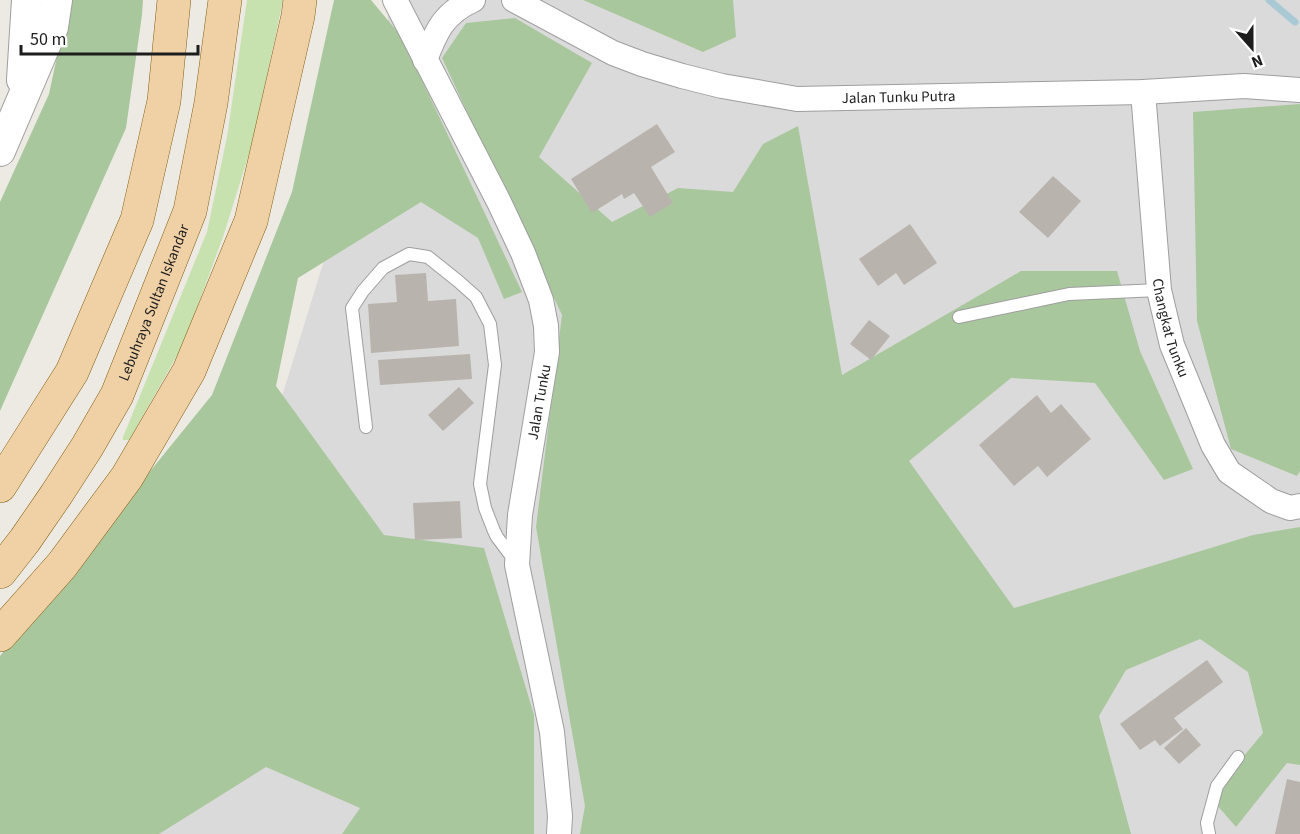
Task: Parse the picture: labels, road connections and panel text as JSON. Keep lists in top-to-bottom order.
{
  "streets": {
    "main road": ["Lebuhraya Sultan Iskandar"],
    "street": ["Jalan Tunku Putra", "Changkat Tunku", "Jalan Tunku"]
  },
  "crossings": [
    ["Jalan Tunku Putra", "Changkat Tunku"]
  ],
  "scale_bar": "50 m",
  "north": "bottom"
}
